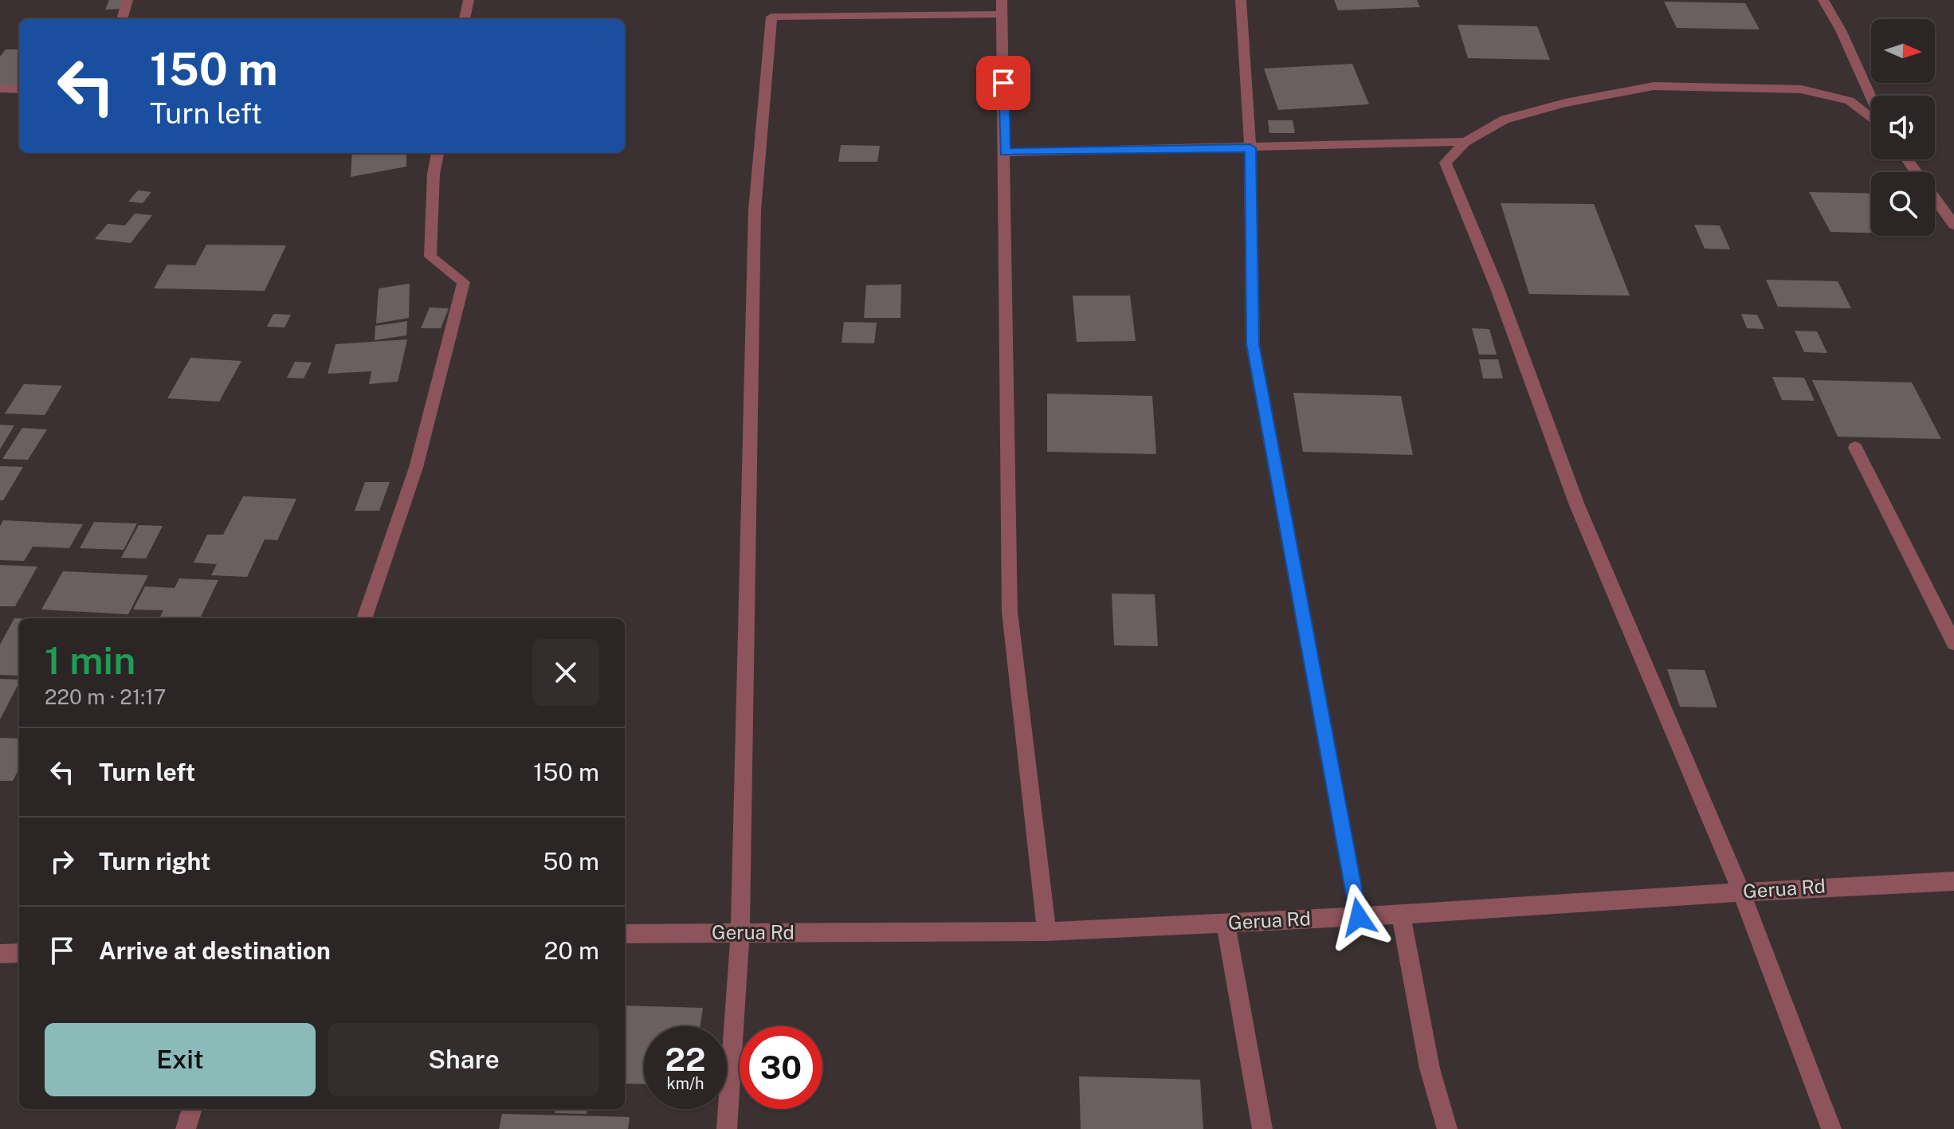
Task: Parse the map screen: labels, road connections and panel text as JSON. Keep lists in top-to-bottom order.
{
  "streets": {
    "street": ["Gerua Rd"]
  },
  "north": "right",
  "page": {
    "turn": ["150 m", "Turn left"],
    "heading": ["1 min", "220 m · 21:17"],
    "list": [
      {
        "name": "Turn left",
        "value": "150 m"
      },
      {
        "name": "Turn right",
        "value": "50 m"
      },
      {
        "name": "Arrive at destination",
        "value": "20 m"
      }
    ],
    "buttons": ["Exit", "Share"],
    "speed": "22 km/h",
    "limit": "30"
  }
}
